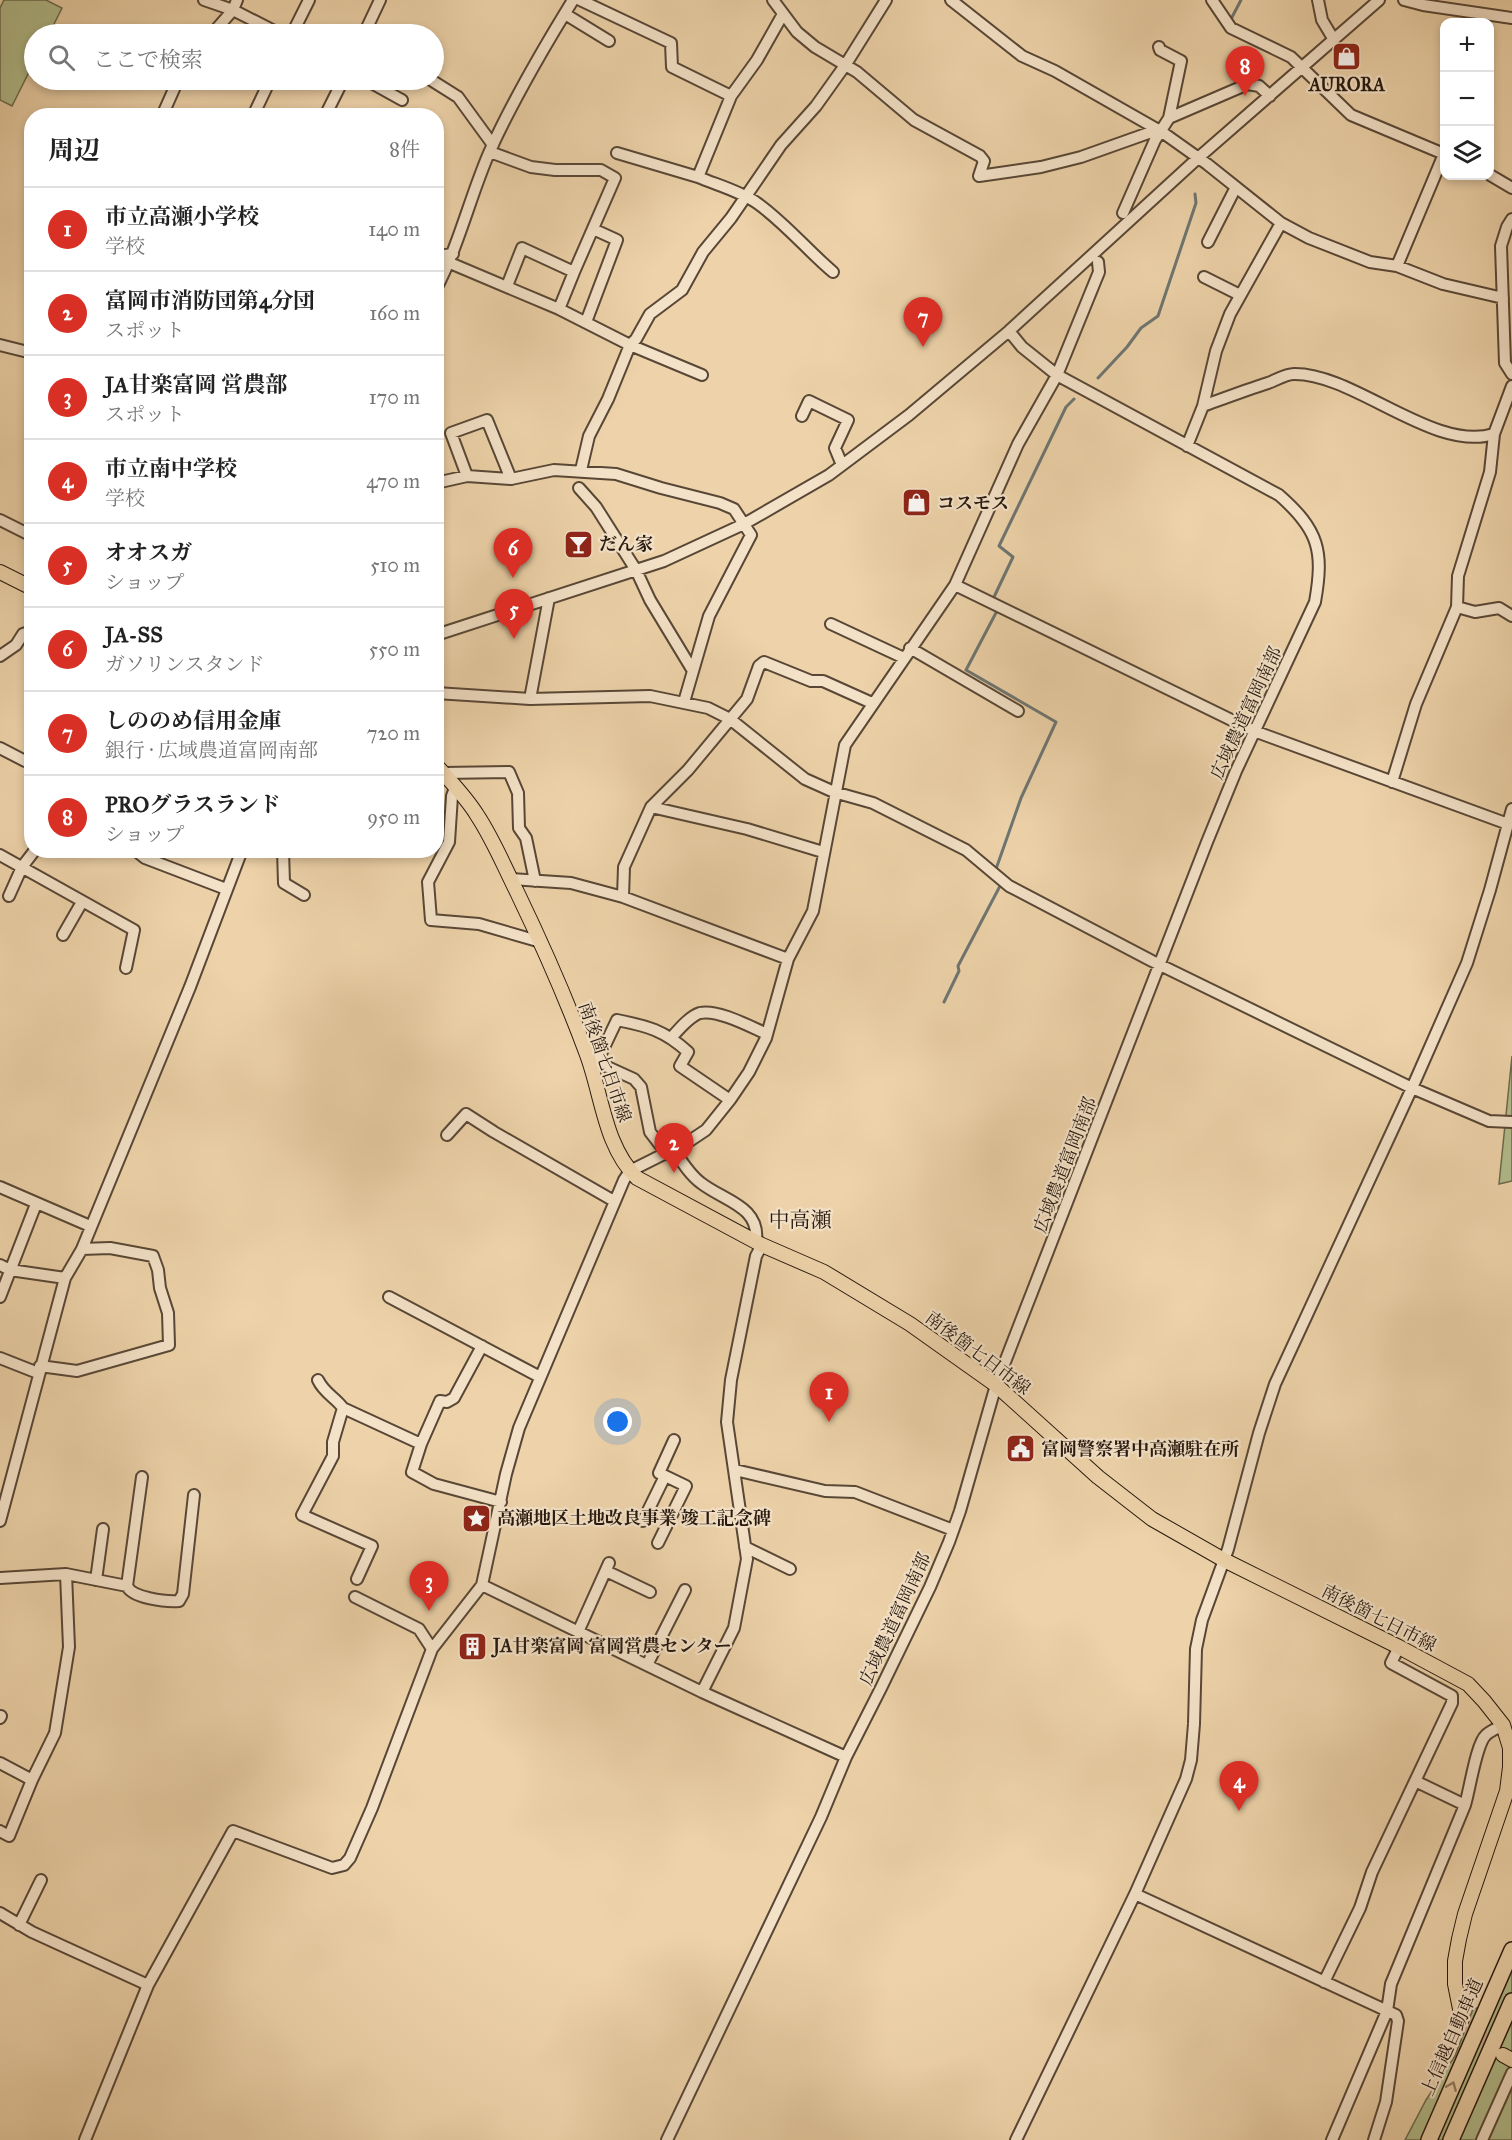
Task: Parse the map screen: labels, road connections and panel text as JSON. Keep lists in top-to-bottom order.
{
  "streets": {
    "highway": ["上信越自動車道"],
    "main road": ["南後箇七日市線"],
    "street": ["広域農道富岡南部"]
  },
  "crossings": [
    ["広域農道富岡南部", "南後箇七日市線"]
  ],
  "districts": ["中高瀬"],
  "places": {
    "shop": ["AURORA", "コスモス"],
    "bar": ["だん家"],
    "public building": ["富岡警察署中高瀬駐在所"],
    "place": ["高瀬地区土地改良事業 竣工記念碑"],
    "building": ["JA甘楽富岡 富岡営農センター"]
  },
  "page": {
    "map_buttons": ["+", "−"],
    "search": "ここで検索",
    "pins": [
      "8",
      "7",
      "6",
      "5",
      "2",
      "1",
      "3",
      "4"
    ],
    "heading": ["周辺", "8件"],
    "list": [
      {
        "mark": "1",
        "name": "市立高瀬小学校",
        "note": "学校",
        "value": "140 m"
      },
      {
        "mark": "2",
        "name": "富岡市消防団第4分団",
        "note": "スポット",
        "value": "160 m"
      },
      {
        "mark": "3",
        "name": "JA甘楽富岡 営農部",
        "note": "スポット",
        "value": "170 m"
      },
      {
        "mark": "4",
        "name": "市立南中学校",
        "note": "学校",
        "value": "470 m"
      },
      {
        "mark": "5",
        "name": "オオスガ",
        "note": "ショップ",
        "value": "510 m"
      },
      {
        "mark": "6",
        "name": "JA-SS",
        "note": "ガソリンスタンド",
        "value": "550 m"
      },
      {
        "mark": "7",
        "name": "しののめ信用金庫",
        "note": "銀行 · 広域農道富岡南部",
        "value": "720 m"
      },
      {
        "mark": "8",
        "name": "PROグラスランド",
        "note": "ショップ",
        "value": "950 m"
      }
    ]
  }
}
